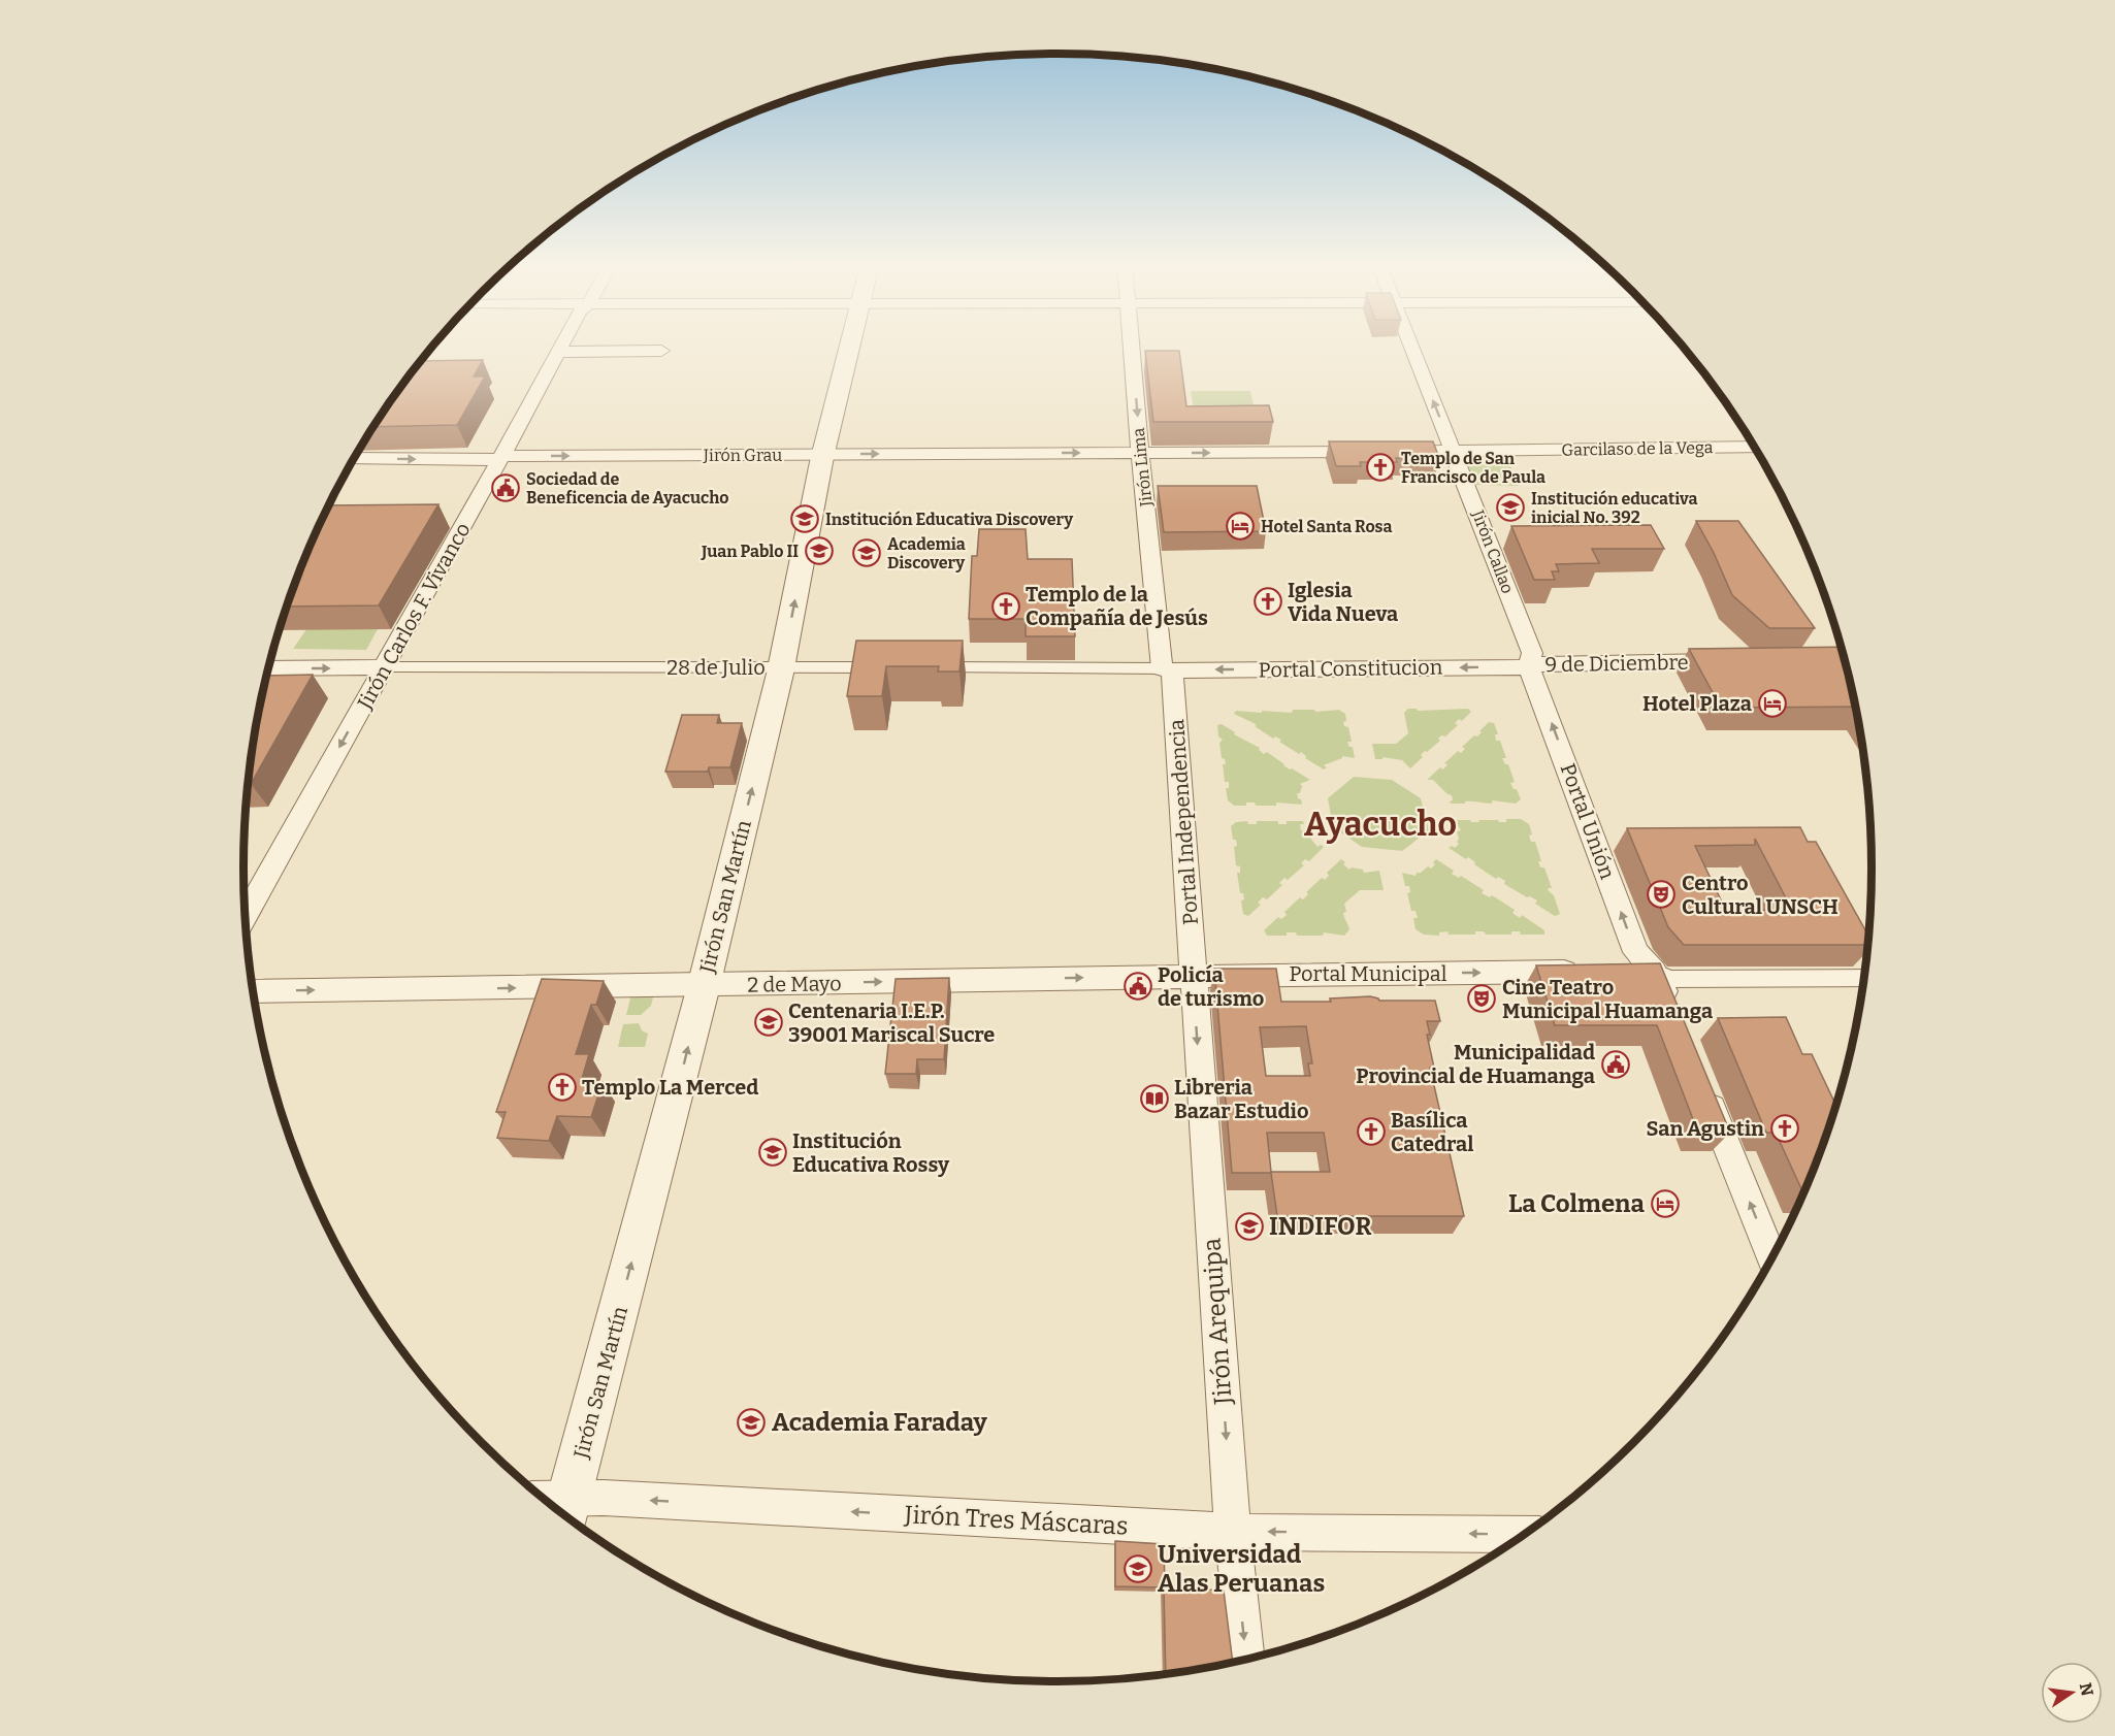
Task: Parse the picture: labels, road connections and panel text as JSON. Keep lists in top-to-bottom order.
{
  "streets": {
    "street": [
      "Garcilaso de la Vega",
      "Jirón Grau",
      "Jirón Lima",
      "Jirón Callao",
      "Jirón Carlos F. Vivanco",
      "9 de Diciembre",
      "28 de Julio",
      "Portal Constitucion",
      "Portal Unión",
      "Portal Independencia",
      "Jirón San Martín",
      "Portal Municipal",
      "2 de Mayo",
      "Jirón Arequipa",
      "Jirón Tres Máscaras"
    ]
  },
  "crossings": [
    ["Garcilaso de la Vega", "Jirón Grau"],
    ["Garcilaso de la Vega", "Jirón Lima"],
    ["Garcilaso de la Vega", "Jirón Callao"],
    ["Jirón Grau", "Jirón Lima"],
    ["Jirón Grau", "Jirón Carlos F. Vivanco"],
    ["Jirón Grau", "Jirón San Martín"],
    ["Jirón Lima", "Portal Constitucion"],
    ["Jirón Lima", "Portal Independencia"],
    ["Jirón Callao", "9 de Diciembre"],
    ["Jirón Callao", "Portal Constitucion"],
    ["Jirón Callao", "Portal Unión"],
    ["Jirón Carlos F. Vivanco", "28 de Julio"],
    ["9 de Diciembre", "Portal Constitucion"],
    ["9 de Diciembre", "Portal Unión"],
    ["28 de Julio", "Jirón San Martín"],
    ["Portal Constitucion", "Portal Unión"],
    ["Portal Constitucion", "Portal Independencia"],
    ["Portal Unión", "Portal Municipal"],
    ["Portal Independencia", "Portal Municipal"],
    ["Portal Independencia", "2 de Mayo"],
    ["Portal Independencia", "Jirón Arequipa"],
    ["Jirón San Martín", "2 de Mayo"],
    ["Jirón San Martín", "Jirón Tres Máscaras"],
    ["Portal Municipal", "2 de Mayo"],
    ["Portal Municipal", "Jirón Arequipa"],
    ["2 de Mayo", "Jirón Arequipa"],
    ["Jirón Arequipa", "Jirón Tres Máscaras"]
  ],
  "one_way": [
    "Garcilaso de la Vega",
    "Jirón Carlos F. Vivanco",
    "Portal Constitucion",
    "Portal Unión",
    "Jirón San Martín",
    "Portal Municipal",
    "2 de Mayo",
    "Jirón Arequipa",
    "Jirón Tres Máscaras"
  ],
  "districts": ["Ayacucho"],
  "places": {
    "church": [
      "Templo de San Francisco de Paula",
      "Iglesia Vida Nueva",
      "Templo de la Compañía de Jesús",
      "Templo La Merced",
      "San Agustin",
      "Basílica Catedral"
    ],
    "public building": ["Sociedad de Beneficencia de Ayacucho", "Policía de turismo", "Municipalidad Provincial de Huamanga"],
    "school or university": [
      "Institución educativa inicial No. 392",
      "Institución Educativa Discovery",
      "Juan Pablo II",
      "Academia Discovery",
      "Centenaria I.E.P. 39001 Mariscal Sucre",
      "Institución Educativa Rossy",
      "INDIFOR",
      "Academia Faraday",
      "Universidad Alas Peruanas"
    ],
    "hotel": ["Hotel Santa Rosa", "Hotel Plaza", "La Colmena"],
    "theatre": ["Centro Cultural UNSCH", "Cine Teatro Municipal Huamanga"],
    "library": ["Libreria Bazar Estudio"]
  },
  "north": "right"
}
